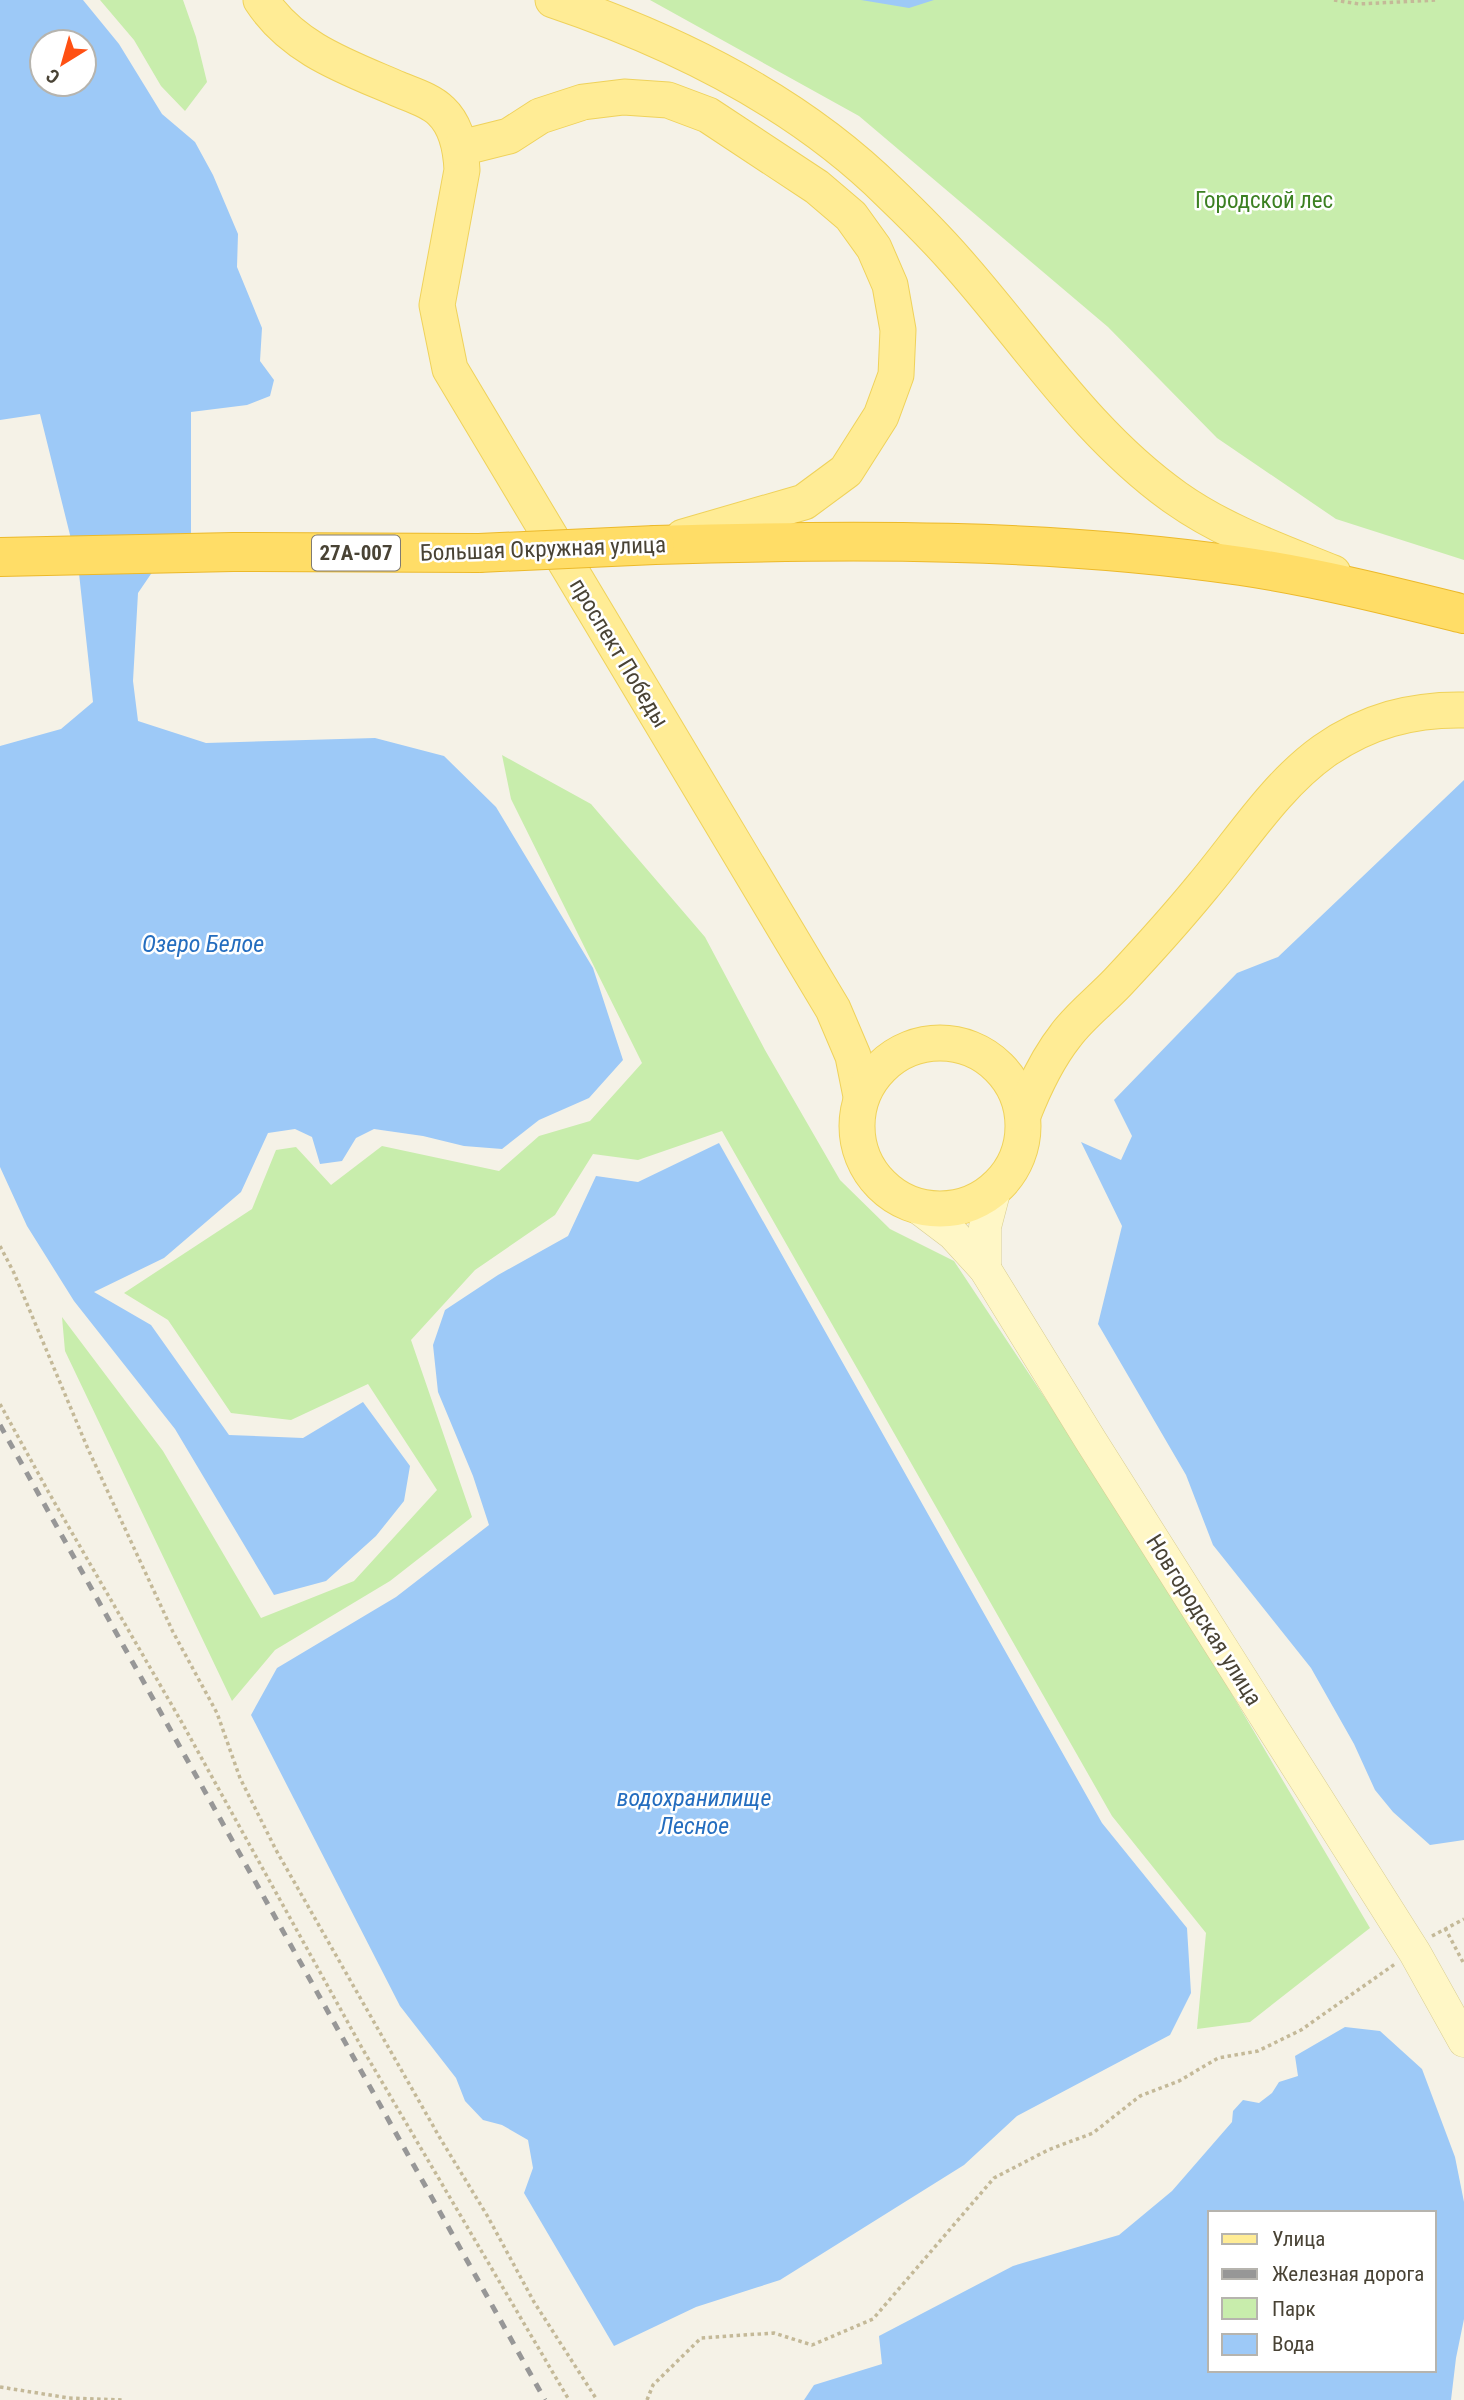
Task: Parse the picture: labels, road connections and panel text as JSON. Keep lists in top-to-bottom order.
{
  "streets": {
    "highway": ["Большая Окружная улица", "27А-007"],
    "main road": ["проспект Победы"],
    "street": ["Новгородская улица"]
  },
  "crossings": [
    ["проспект Победы", "Новгородская улица"]
  ],
  "water": ["Озеро Белое", "водохранилище Лесное"],
  "parks": ["Городской лес"],
  "legend": [
    "Улица",
    "Железная дорога",
    "Парк",
    "Вода"
  ],
  "north": "bottom left"
}
